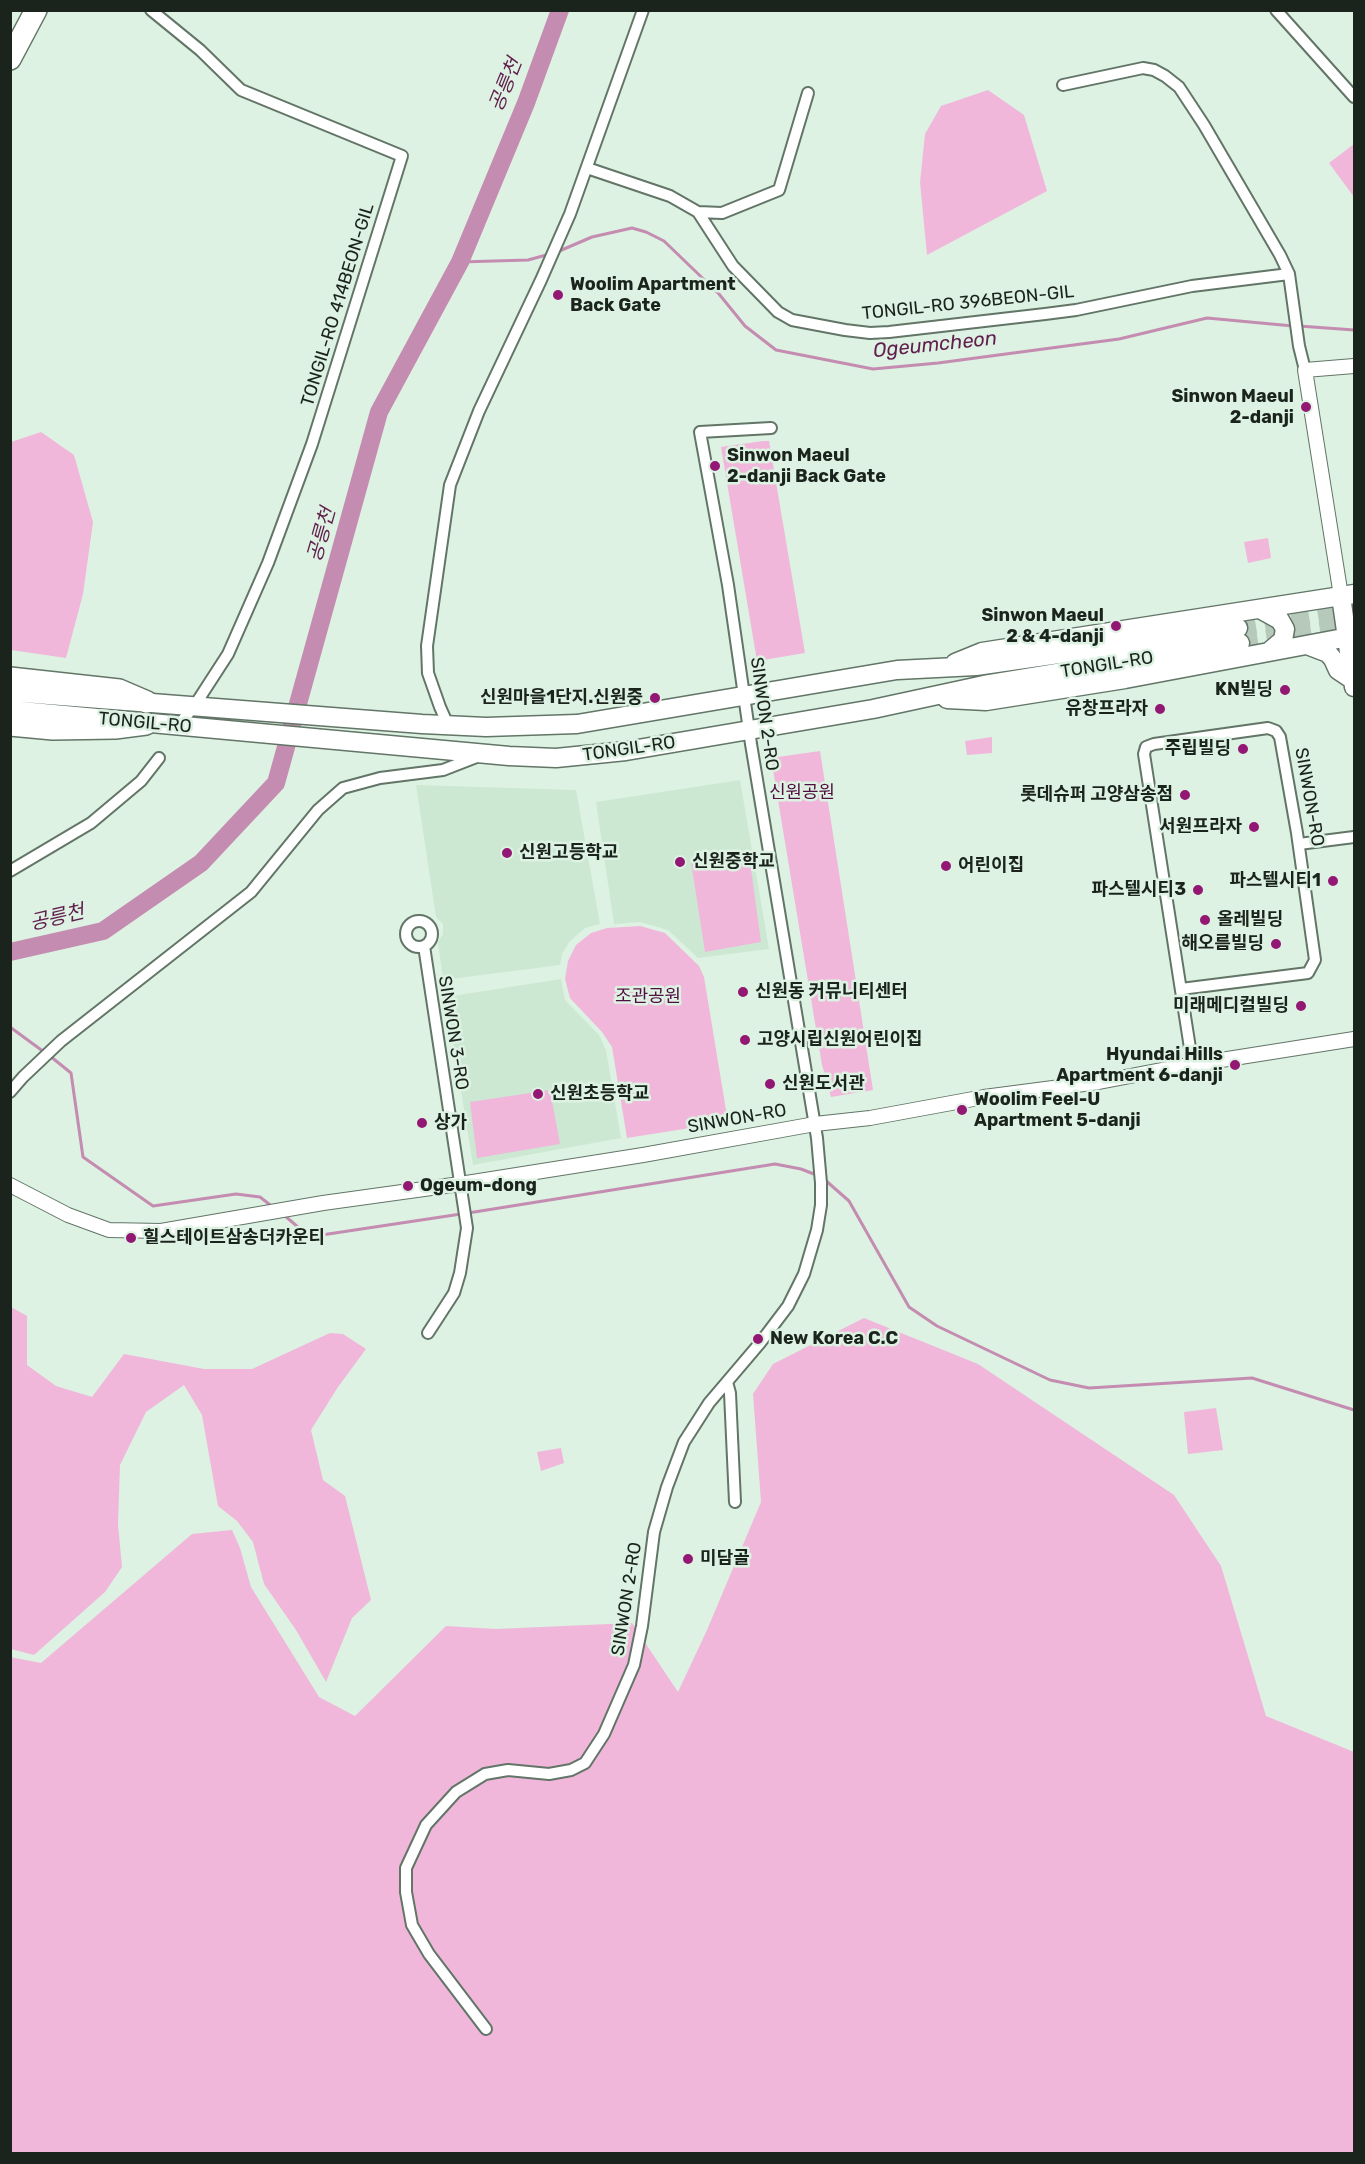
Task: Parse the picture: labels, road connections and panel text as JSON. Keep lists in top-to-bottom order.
{
  "streets": {
    "main road": ["TONGIL-RO"],
    "street": [
      "TONGIL-RO 396BEON-GIL",
      "TONGIL-RO 414BEON-GIL",
      "SINWON 2-RO",
      "SINWON-RO",
      "SINWON 3-RO"
    ]
  },
  "crossings": [
    ["TONGIL-RO 414BEON-GIL", "TONGIL-RO"],
    ["TONGIL-RO", "SINWON 2-RO"],
    ["SINWON 2-RO", "SINWON-RO"],
    ["SINWON-RO", "SINWON 3-RO"]
  ],
  "water": ["공릉천", "Ogeumcheon"],
  "parks": ["신원공원", "조관공원"],
  "places": [
    "Woolim Apartment Back Gate",
    "Sinwon Maeul 2-danji",
    "Sinwon Maeul 2-danji Back Gate",
    "Sinwon Maeul 2 & 4-danji",
    "KN빌딩",
    "신원마을1단지.신원중",
    "유창프라자",
    "주립빌딩",
    "롯데슈퍼 고양삼송점",
    "서원프라자",
    "신원고등학교",
    "신원중학교",
    "어린이집",
    "파스텔시티1",
    "파스텔시티3",
    "올레빌딩",
    "해오름빌딩",
    "신원동 커뮤니티센터",
    "미래메디컬빌딩",
    "고양시립신원어린이집",
    "Hyundai Hills Apartment 6-danji",
    "신원도서관",
    "신원초등학교",
    "Woolim Feel-U Apartment 5-danji",
    "상가",
    "Ogeum-dong",
    "힐스테이트삼송더카운티",
    "New Korea C.C",
    "미담골"
  ]
}
